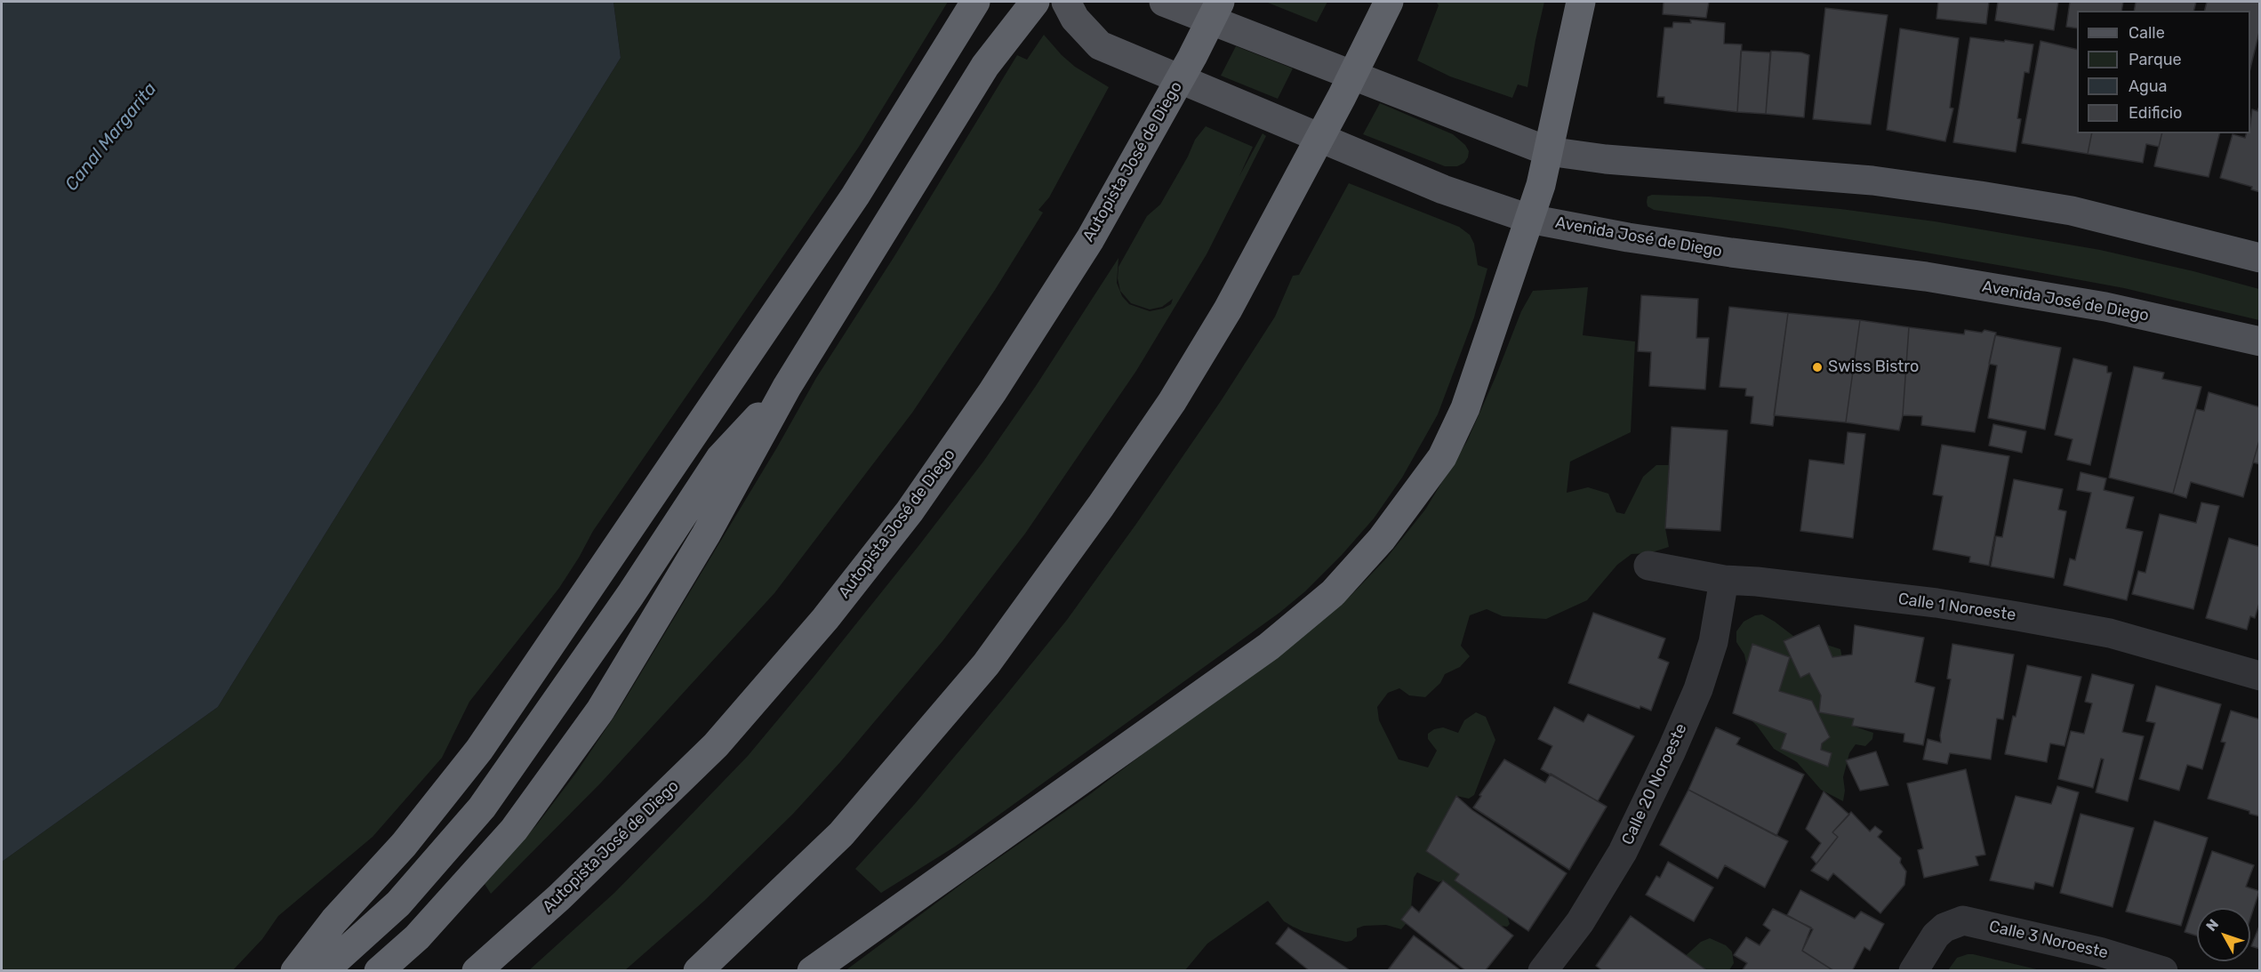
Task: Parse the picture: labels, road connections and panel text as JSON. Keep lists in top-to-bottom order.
{
  "streets": {
    "highway": ["Autopista José de Diego"],
    "main road": ["Avenida José de Diego"],
    "street": ["Calle 1 Noroeste", "Calle 20 Noroeste", "Calle 3 Noroeste"]
  },
  "crossings": [
    ["Calle 1 Noroeste", "Calle 20 Noroeste"]
  ],
  "water": ["Canal Margarita"],
  "places": ["Swiss Bistro"],
  "legend": [
    "Calle",
    "Parque",
    "Agua",
    "Edificio"
  ],
  "north": "top left"
}
